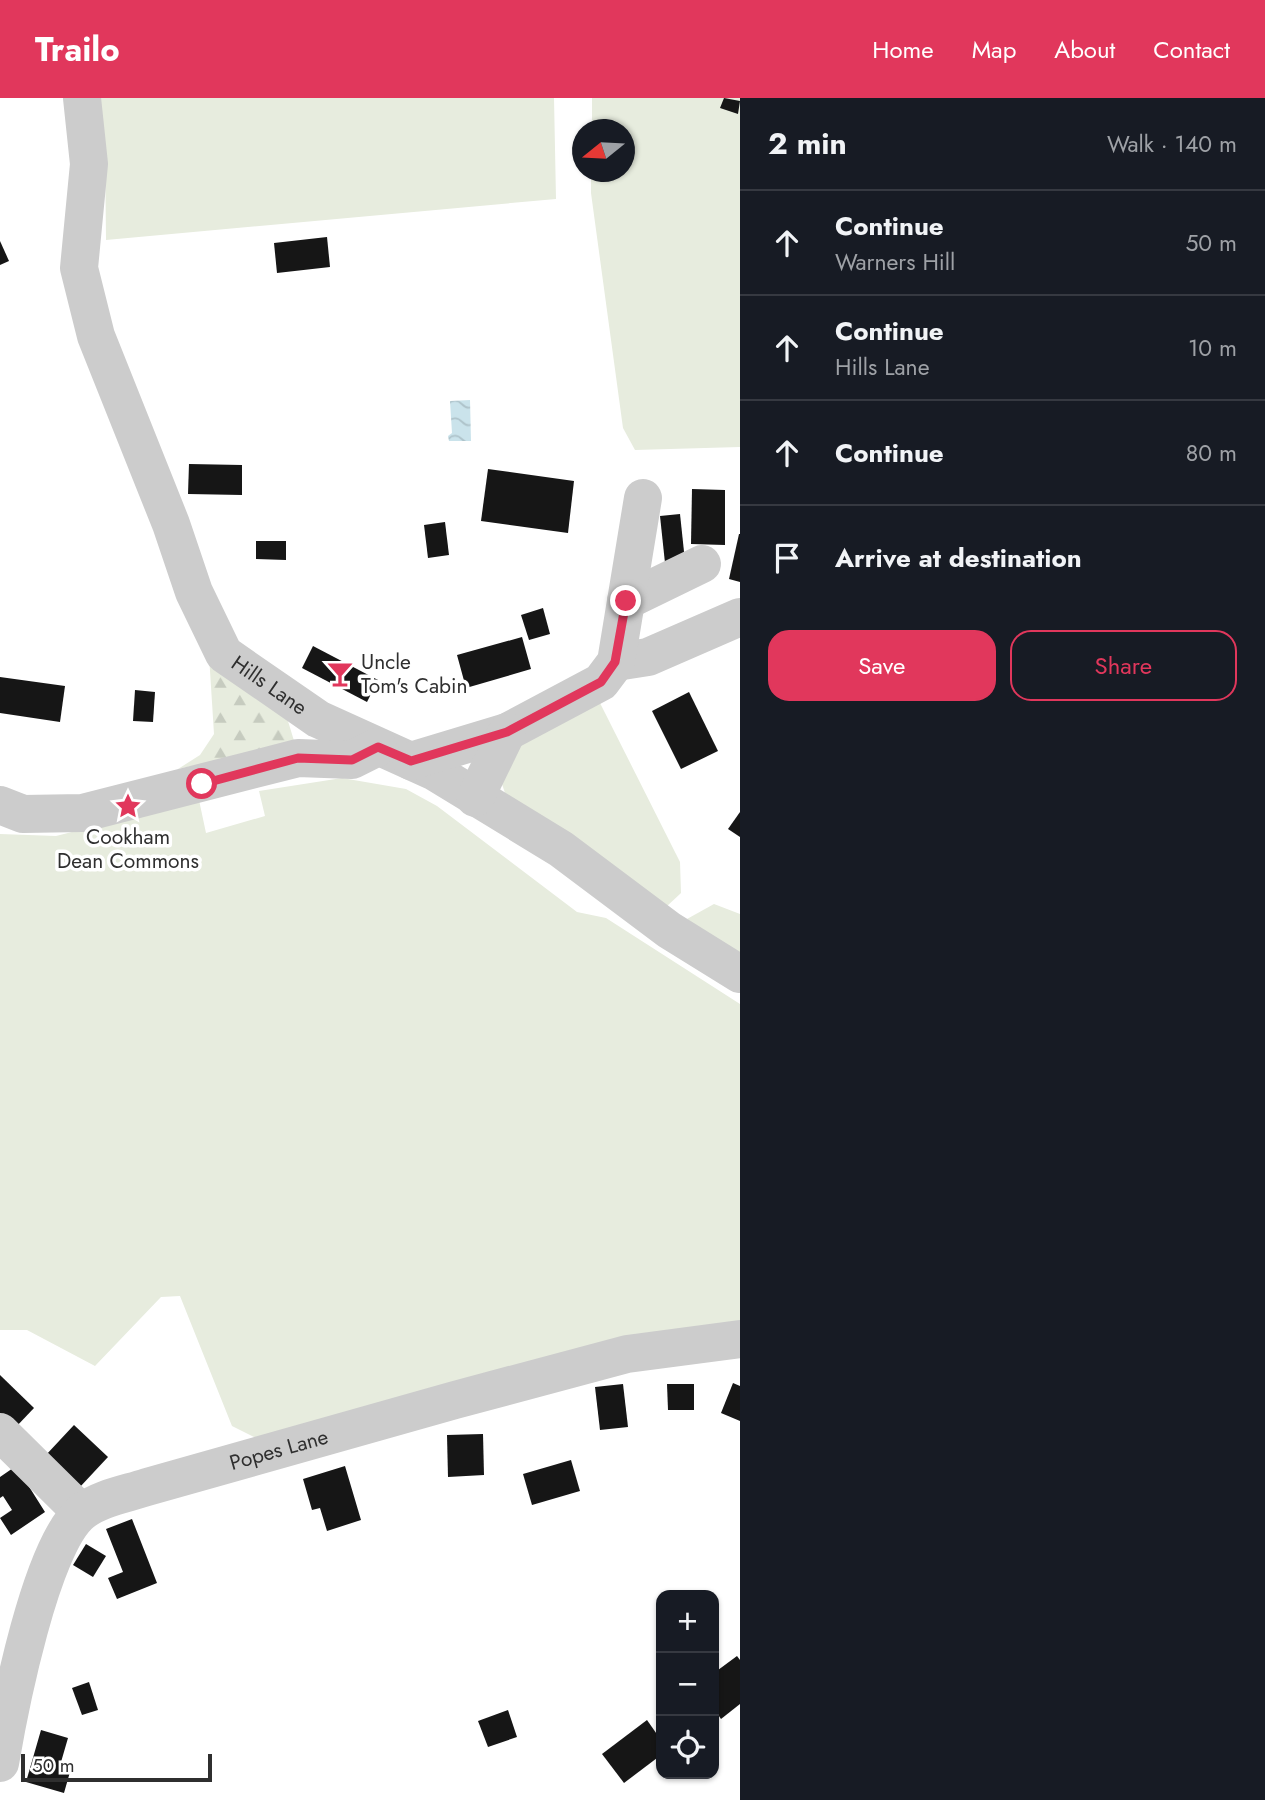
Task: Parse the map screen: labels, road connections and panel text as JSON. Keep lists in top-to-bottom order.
{
  "streets": {
    "street": ["Hills Lane", "Popes Lane"]
  },
  "places": {
    "bar": ["Uncle Tom's Cabin"],
    "place": ["Cookham Dean Commons"]
  },
  "scale_bar": "50 m",
  "north": "left",
  "page": {
    "header": "Trailo",
    "nav": [
      "Home",
      "Map",
      "About",
      "Contact"
    ],
    "heading": ["2 min", "Walk · 140 m"],
    "list": [
      ["Continue", "Warners Hill", "50 m"],
      ["Continue", "Hills Lane", "10 m"],
      ["Continue", "80 m"],
      "Arrive at destination"
    ],
    "buttons": ["Save", "Share"],
    "map_buttons": ["+", "−"],
    "scale": "50 m"
  }
}
